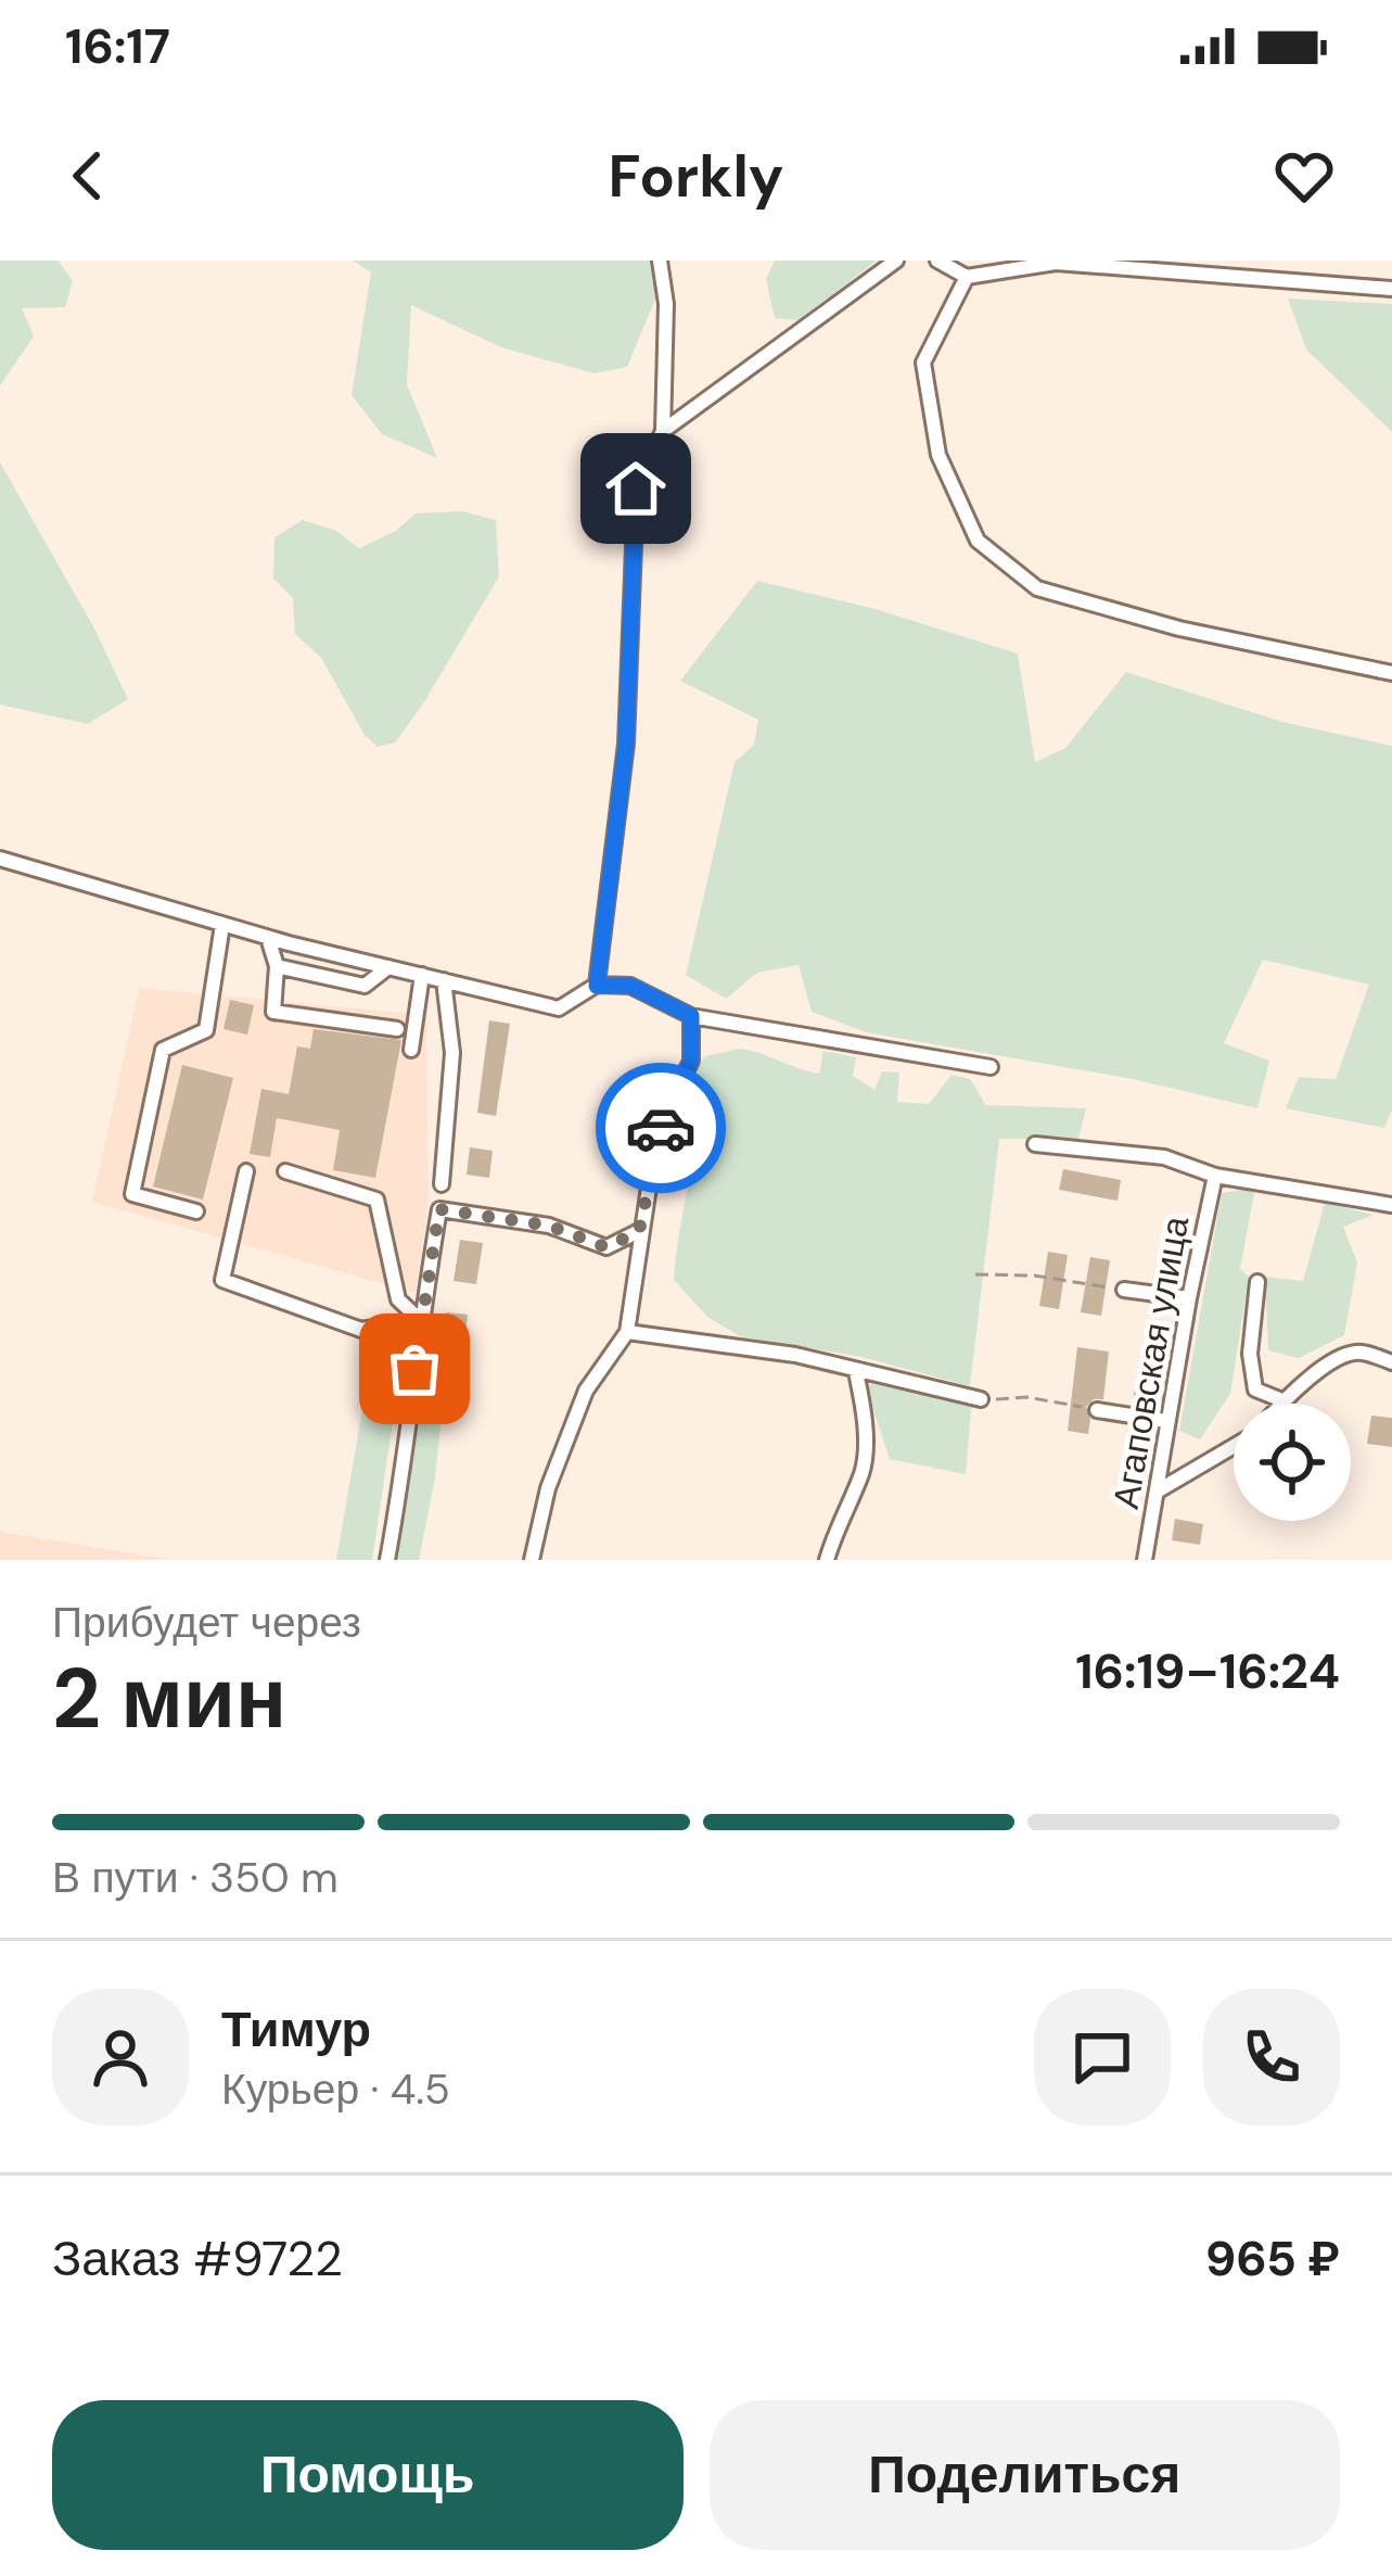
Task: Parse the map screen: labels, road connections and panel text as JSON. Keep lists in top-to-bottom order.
{
  "streets": {
    "street": ["Агаповская улица"]
  },
  "page": {
    "status": "16:17",
    "header": "Forkly",
    "heading": ["2 мин", "Прибудет через", "16:19–16:24"],
    "panel": [
      "Тимур",
      "Курьер · 4.5",
      "Заказ #9722",
      "965 ₽"
    ],
    "bar": "В пути · 350 m",
    "buttons": ["Помощь", "Поделиться"]
  }
}
